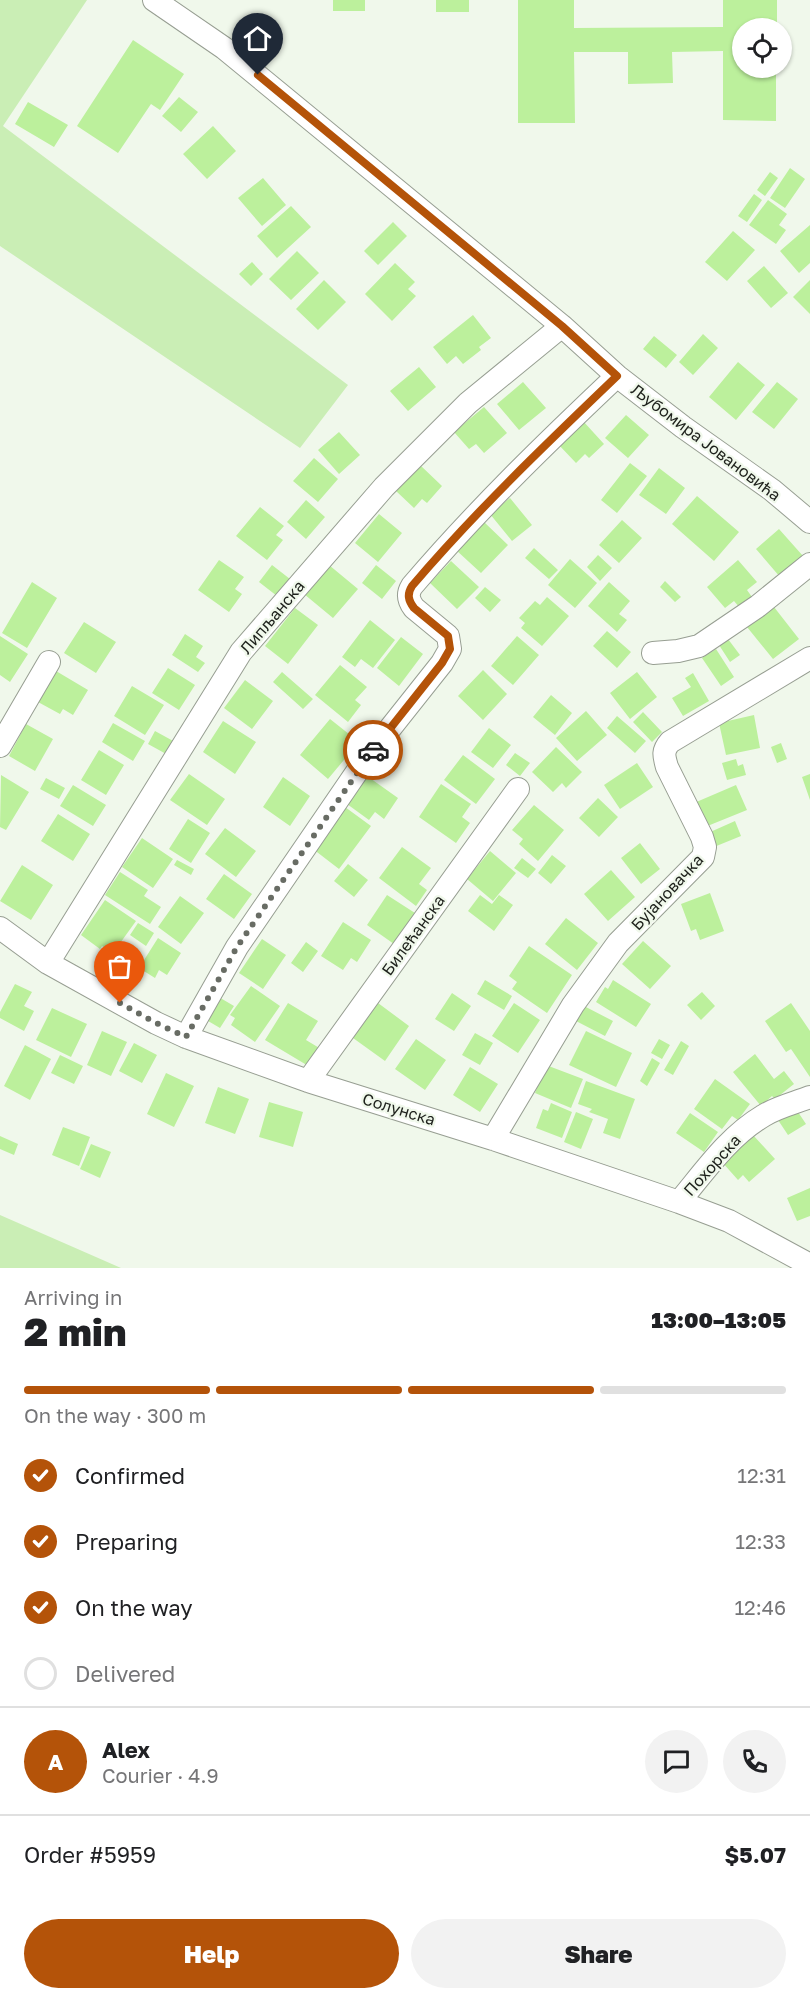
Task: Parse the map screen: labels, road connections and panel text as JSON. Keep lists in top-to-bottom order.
{
  "streets": {
    "street": [
      "Љубомира Јовановића",
      "Липљанска",
      "Бујановачка",
      "Билећанска",
      "Солунска",
      "Похорска"
    ]
  },
  "crossings": [
    ["Љубомира Јовановића", "Липљанска"],
    ["Липљанска", "Солунска"],
    ["Бујановачка", "Солунска"],
    ["Билећанска", "Солунска"],
    ["Солунска", "Похорска"]
  ],
  "page": {
    "heading": ["2 min", "Arriving in", "13:00–13:05"],
    "panel": [
      "Alex",
      "Courier · 4.9",
      "Order #5959",
      "$5.07"
    ],
    "bar": "On the way · 300 m",
    "list": [
      ["Confirmed", "12:31"],
      ["Preparing", "12:33"],
      ["On the way", "12:46"],
      "Delivered"
    ],
    "round": "A",
    "buttons": ["Help", "Share"]
  }
}
